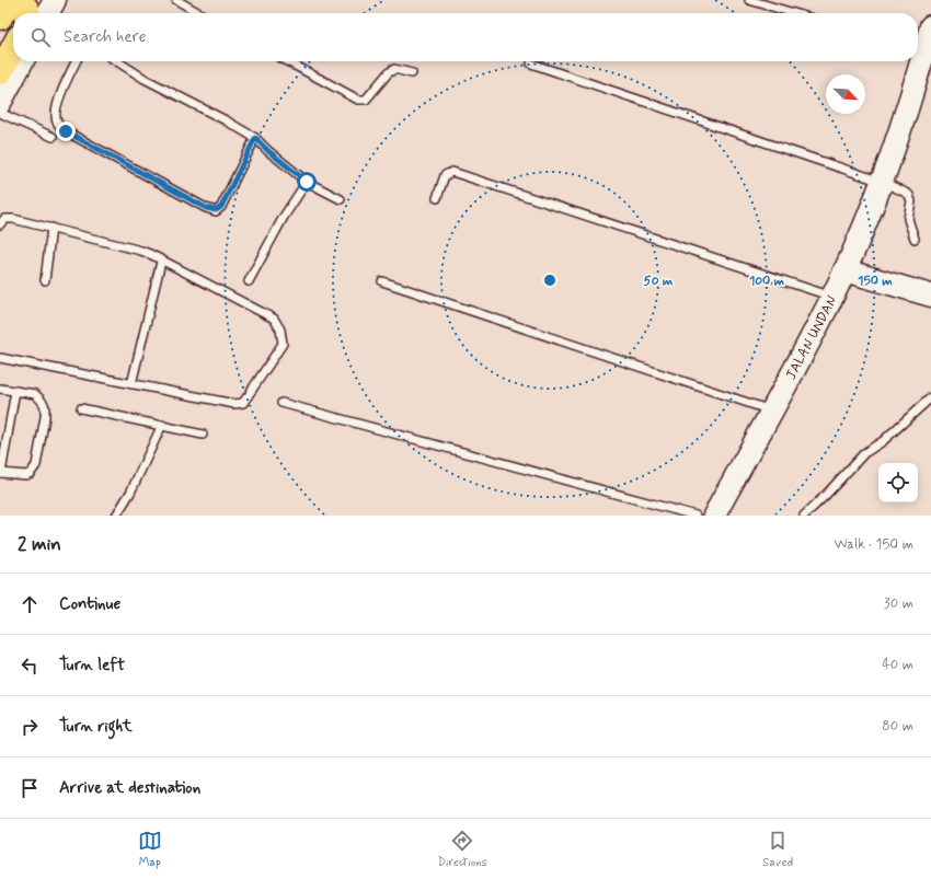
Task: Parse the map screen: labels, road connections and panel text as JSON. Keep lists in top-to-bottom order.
{
  "streets": {
    "street": ["JALAN UNDAN"]
  },
  "north": "bottom right",
  "page": {
    "search": "Search here",
    "heading": ["2 min", "Walk · 150 m"],
    "list": [
      ["Continue", "30 m"],
      ["Turn left", "40 m"],
      ["Turn right", "80 m"],
      "Arrive at destination"
    ],
    "nav": ["Map", "Directions", "Saved"]
  },
  "rings": ["50 m", "100 m", "150 m"]
}
